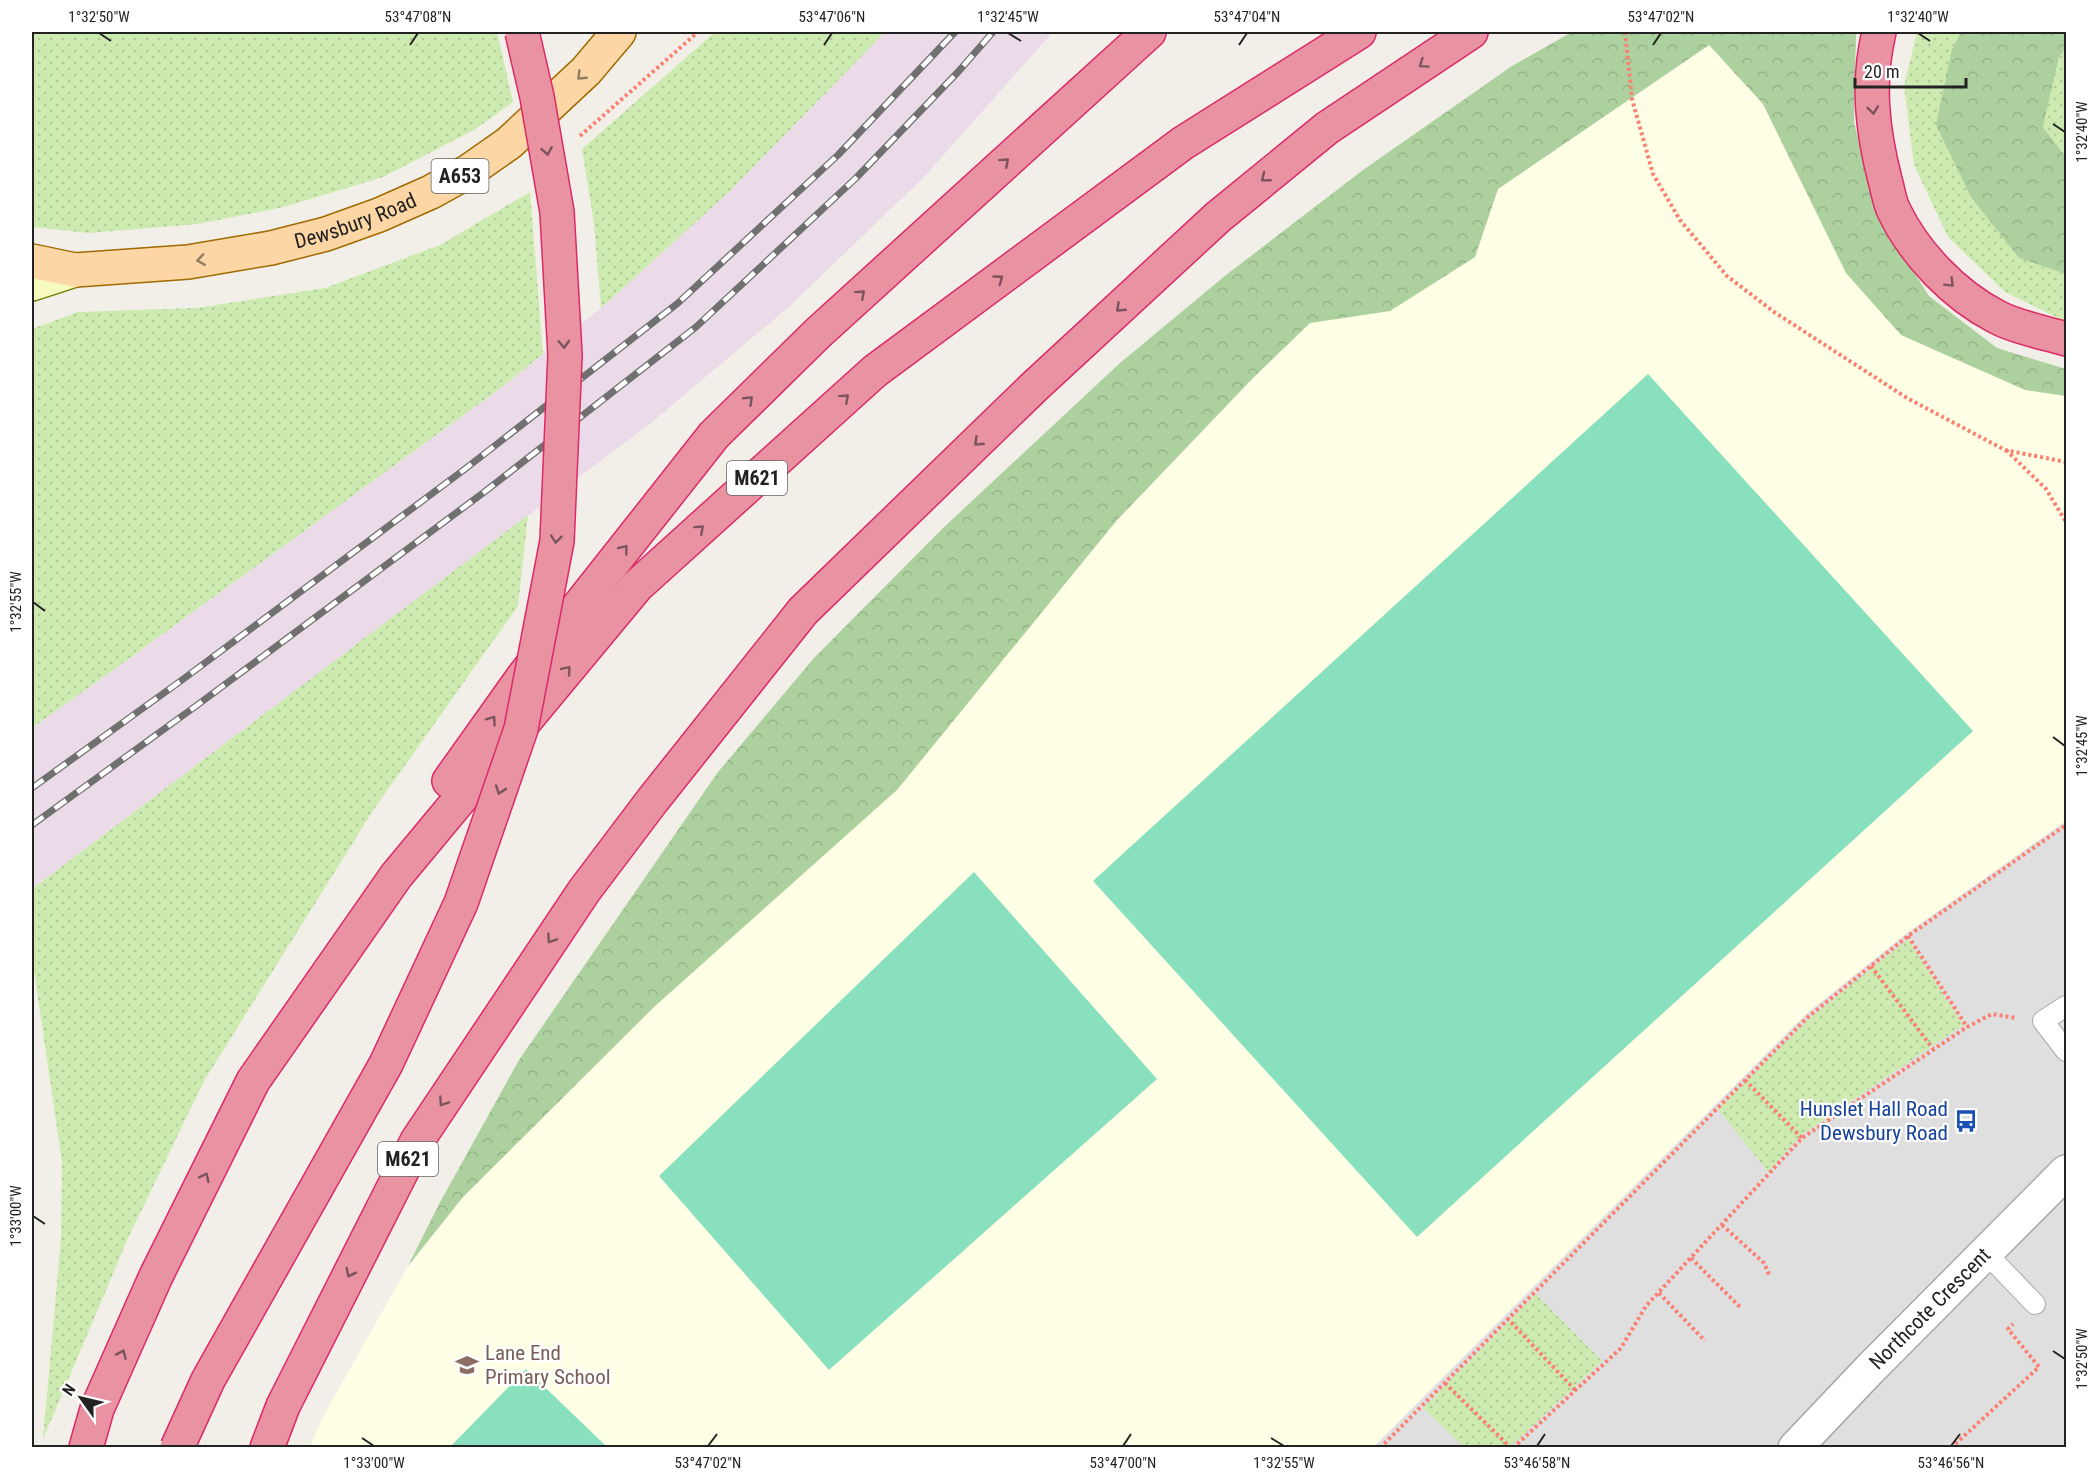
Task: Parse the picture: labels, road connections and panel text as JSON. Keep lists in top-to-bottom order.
{
  "streets": {
    "highway": ["M621"],
    "main road": ["A653", "Dewsbury Road"],
    "street": ["Northcote Crescent"]
  },
  "one_way": ["Dewsbury Road"],
  "places": {
    "bus stop": ["Hunslet Hall Road Dewsbury Road"],
    "school or university": ["Lane End Primary School"]
  },
  "scale_bar": "20 m",
  "north": "top left",
  "coordinates": [
    "1°32'50\"W",
    "53°47'08\"N",
    "53°47'06\"N",
    "1°32'45\"W",
    "53°47'04\"N",
    "53°47'02\"N",
    "1°32'40\"W",
    "1°32'55\"W",
    "1°33'00\"W",
    "53°47'00\"N",
    "53°46'58\"N",
    "53°46'56\"N"
  ]
}
